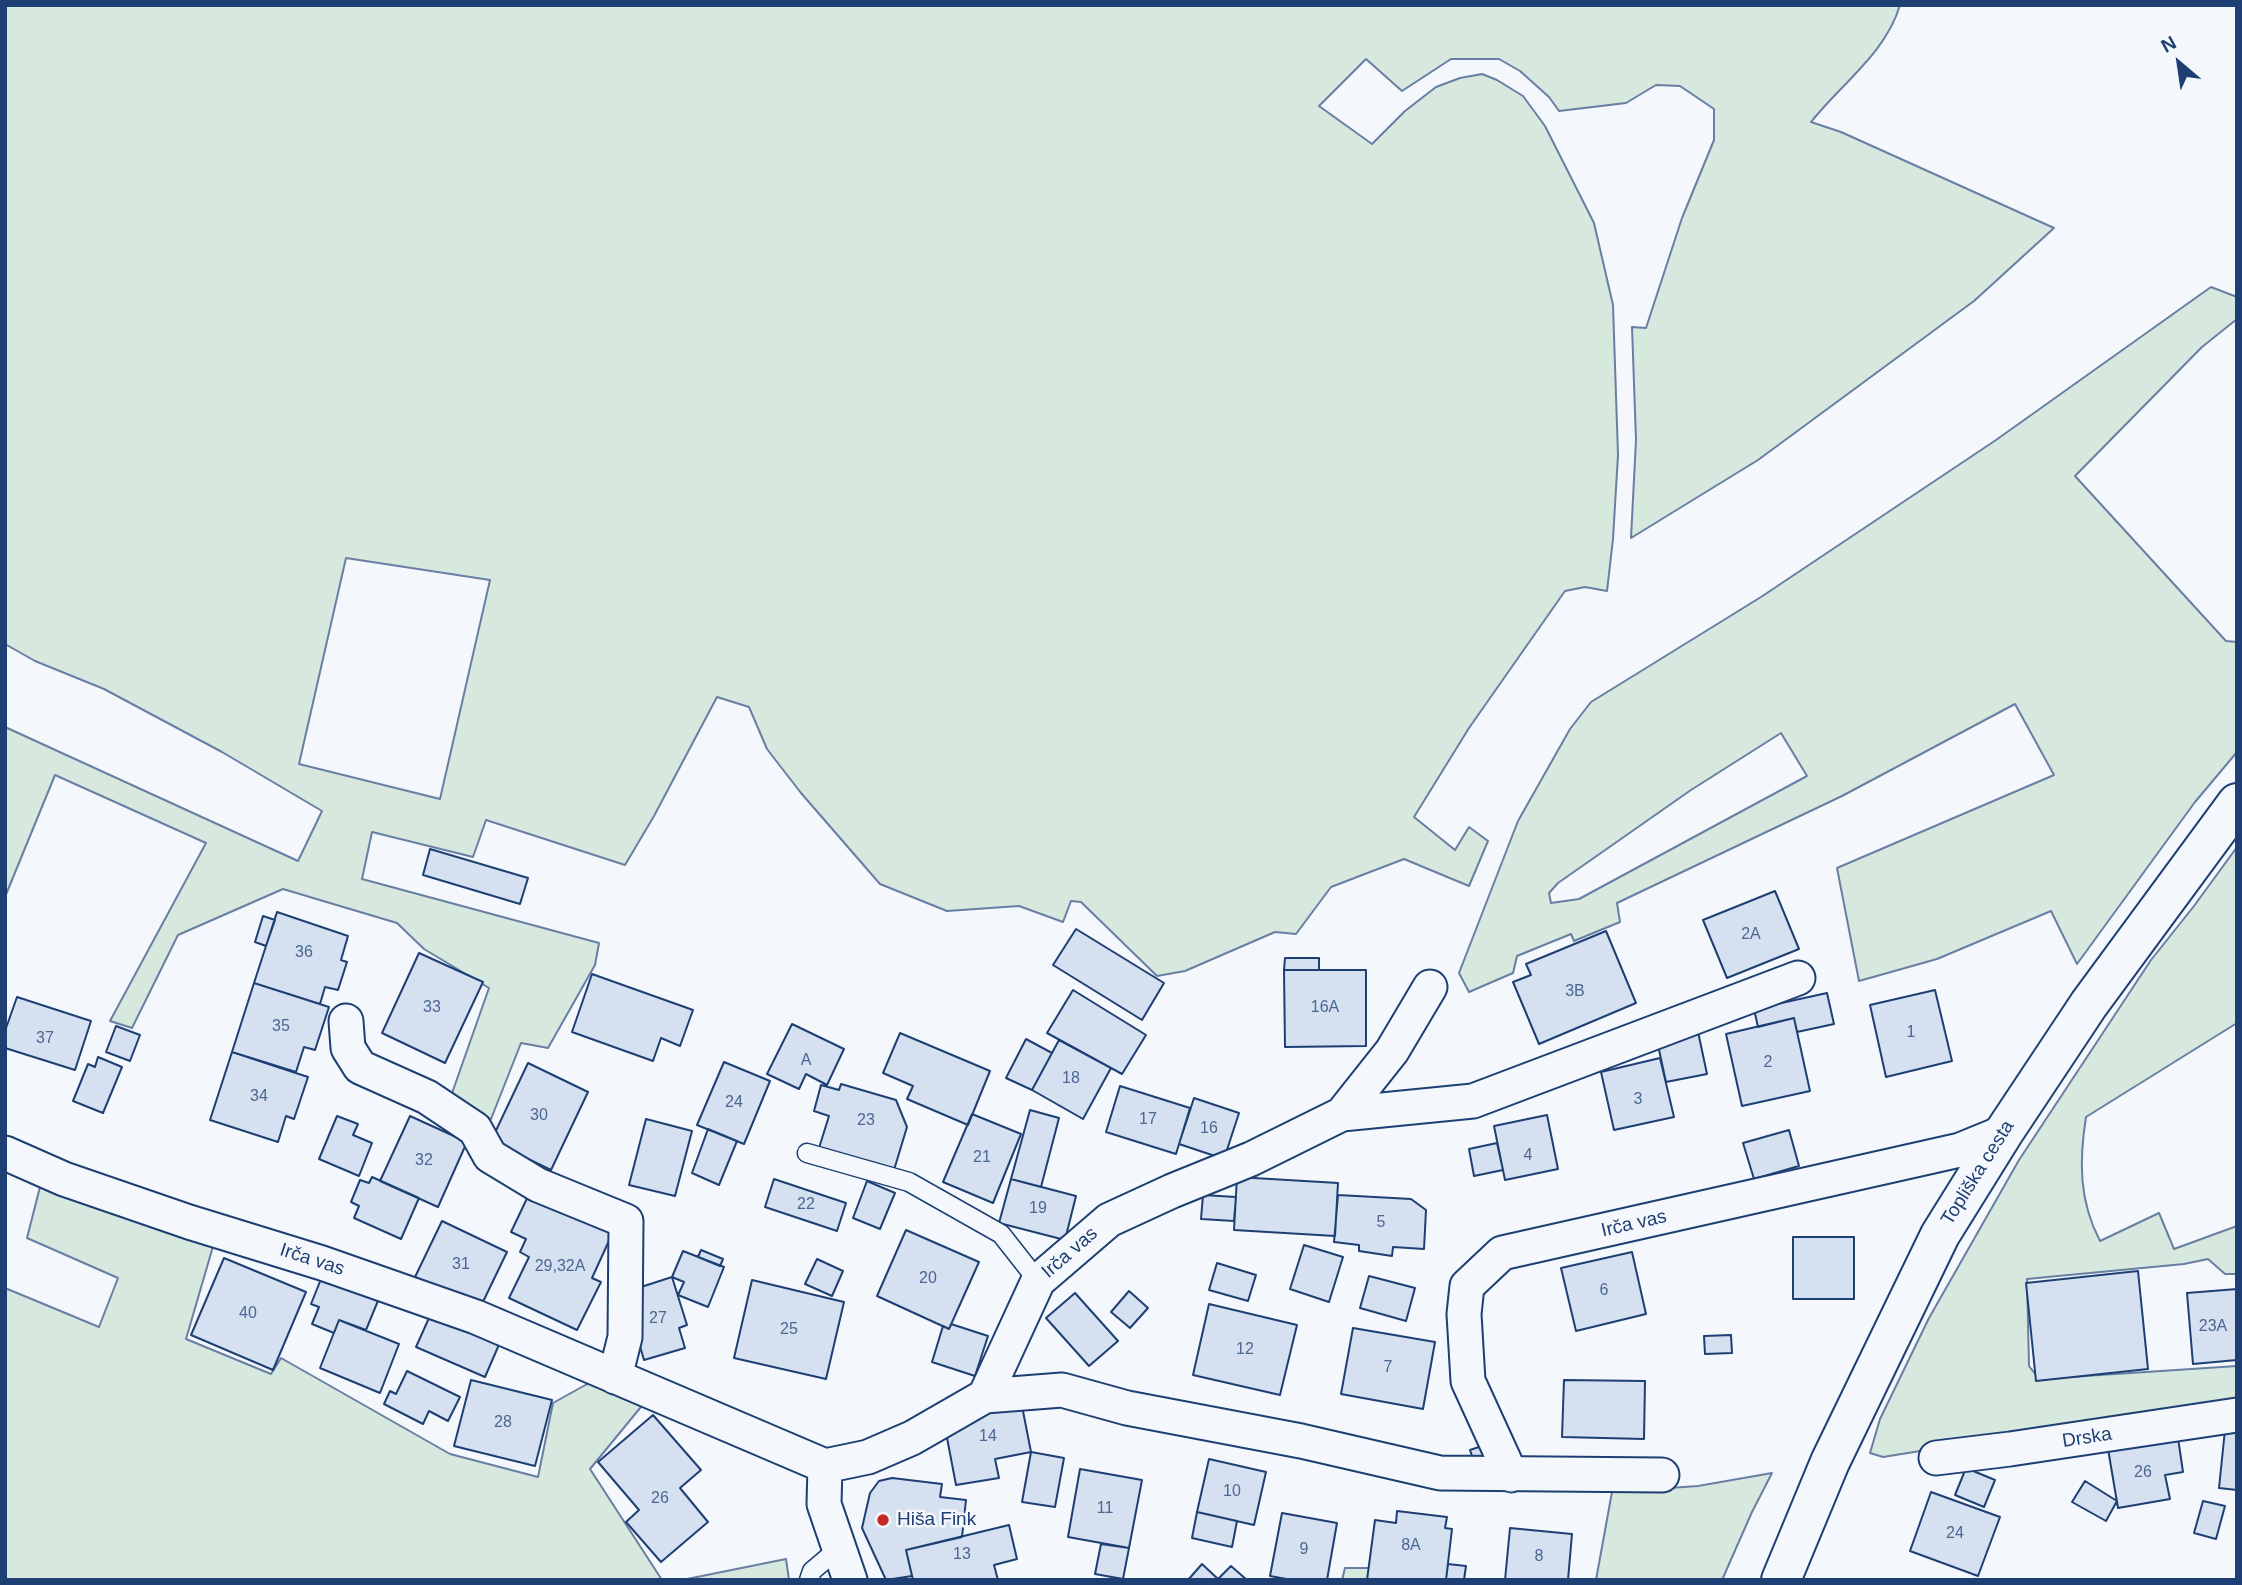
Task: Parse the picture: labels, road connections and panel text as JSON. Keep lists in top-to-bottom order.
{
  "streets": {
    "main road": ["Topliška cesta"],
    "street": ["Irča vas", "Drska"]
  },
  "crossings": [
    ["Topliška cesta", "Irča vas"]
  ],
  "places": ["Hiša Fink"],
  "house_numbers": [
    "2A",
    "36",
    "3B",
    "33",
    "16A",
    "35",
    "1",
    "37",
    "A",
    "2",
    "18",
    "34",
    "3",
    "24",
    "30",
    "17",
    "23",
    "16",
    "4",
    "21",
    "32",
    "22",
    "19",
    "5",
    "31",
    "29,32A",
    "20",
    "6",
    "40",
    "27",
    "23A",
    "25",
    "12",
    "7",
    "28",
    "14",
    "26",
    "10",
    "26",
    "11",
    "24",
    "8A",
    "9",
    "13",
    "8"
  ],
  "north": "top left"
}
